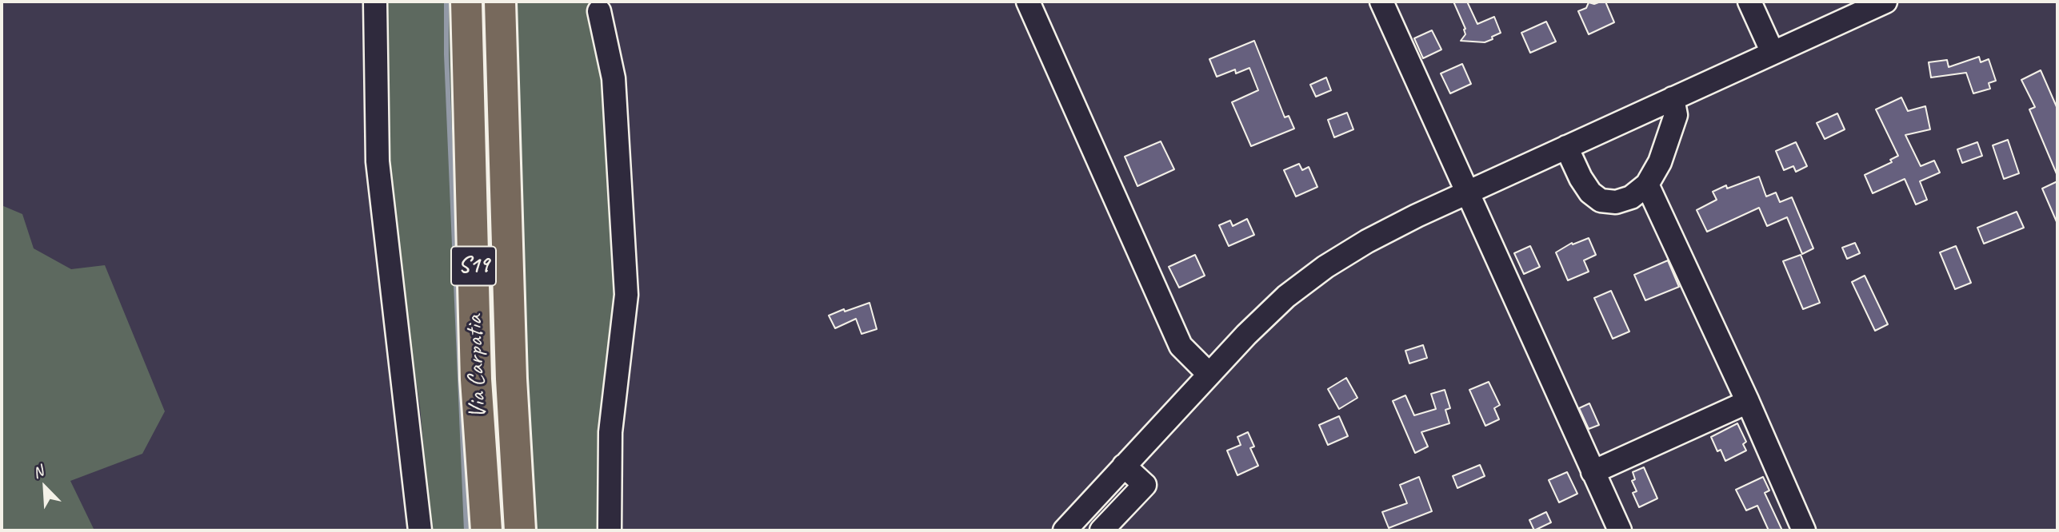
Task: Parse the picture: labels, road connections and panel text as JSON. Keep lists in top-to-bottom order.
{
  "streets": {
    "highway": ["S19", "Via Carpatia"]
  },
  "north": "top left"
}
